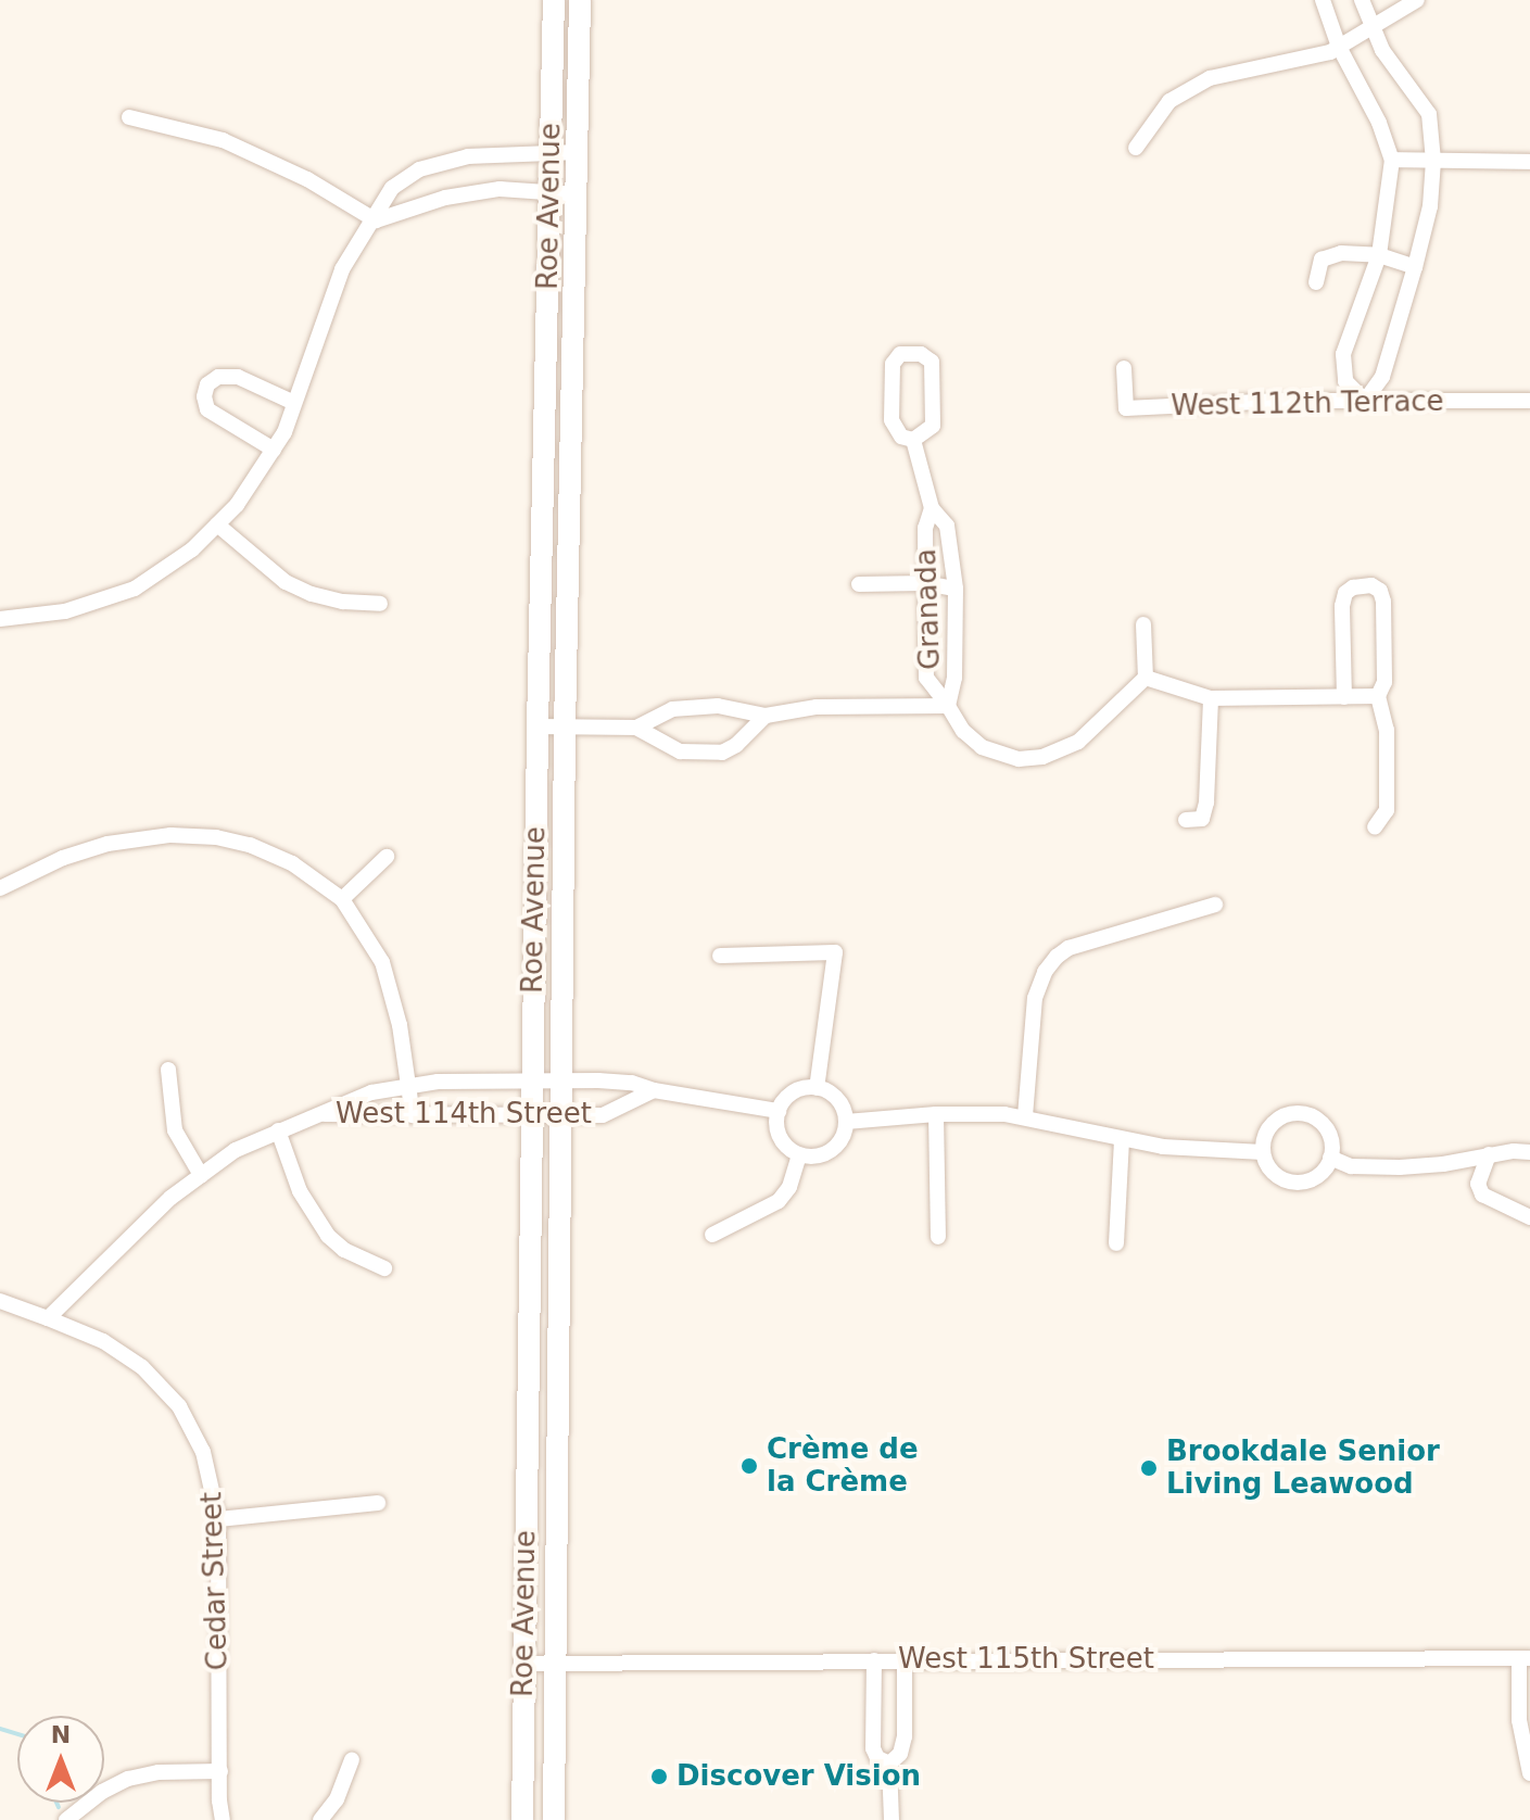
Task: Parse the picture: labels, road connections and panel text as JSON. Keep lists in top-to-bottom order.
{
  "streets": {
    "main road": ["Roe Avenue"],
    "street": [
      "West 112th Terrace",
      "Granada",
      "West 114th Street",
      "Cedar Street",
      "West 115th Street"
    ]
  },
  "crossings": [
    ["Roe Avenue", "West 114th Street"],
    ["Roe Avenue", "West 115th Street"],
    ["West 114th Street", "Cedar Street"]
  ],
  "places": ["Crème de la Crème", "Brookdale Senior Living Leawood", "Discover Vision"],
  "north": "top"
}
